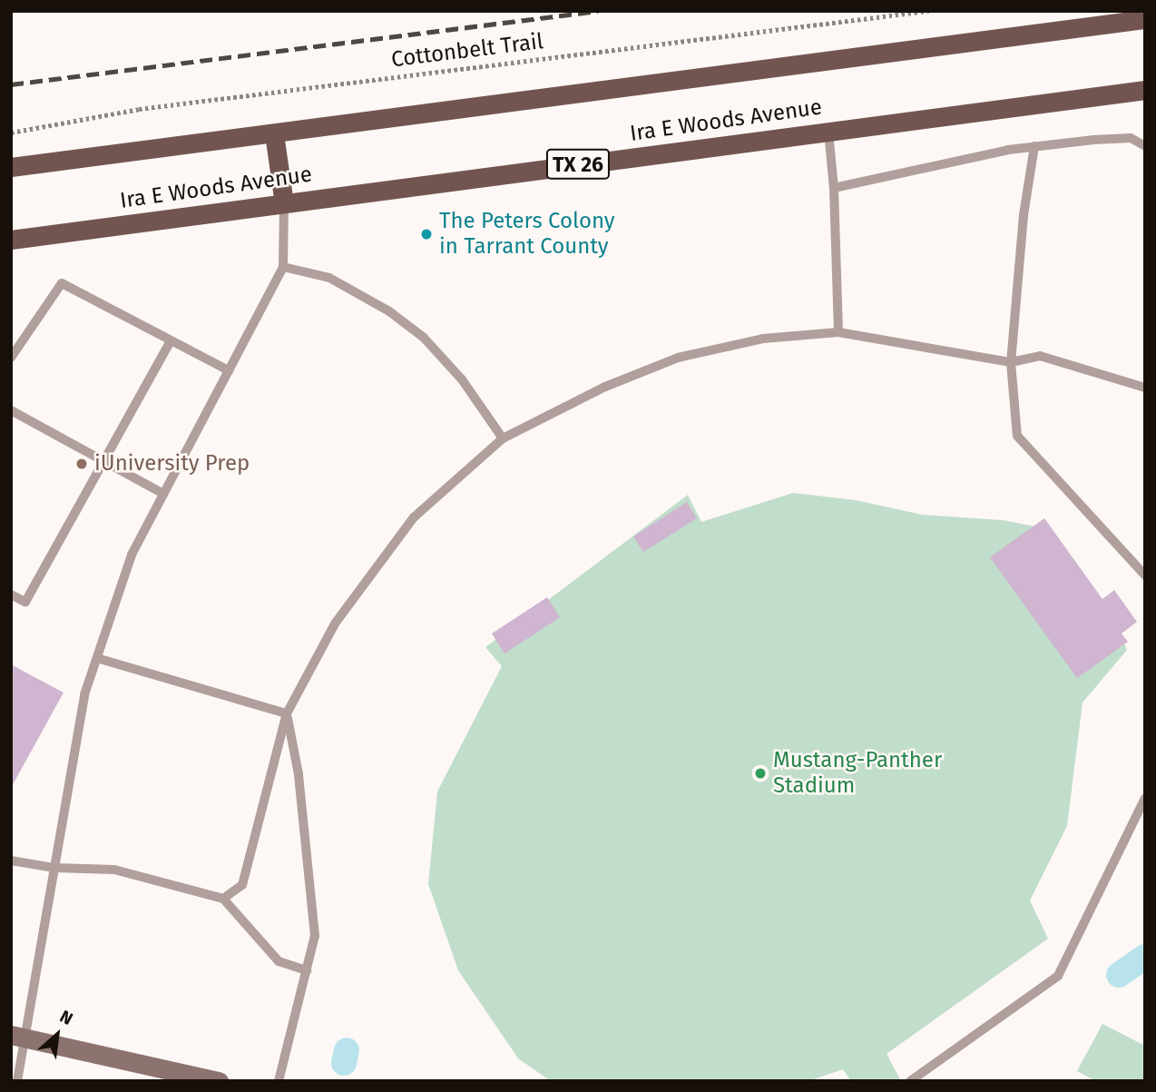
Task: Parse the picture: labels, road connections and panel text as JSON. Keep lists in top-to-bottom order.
{
  "streets": {
    "main road": ["Ira E Woods Avenue", "TX 26"],
    "path": ["Cottonbelt Trail"]
  },
  "places": ["The Peters Colony in Tarrant County", "iUniversity Prep", "Mustang-Panther Stadium"],
  "north": "top right"
}
